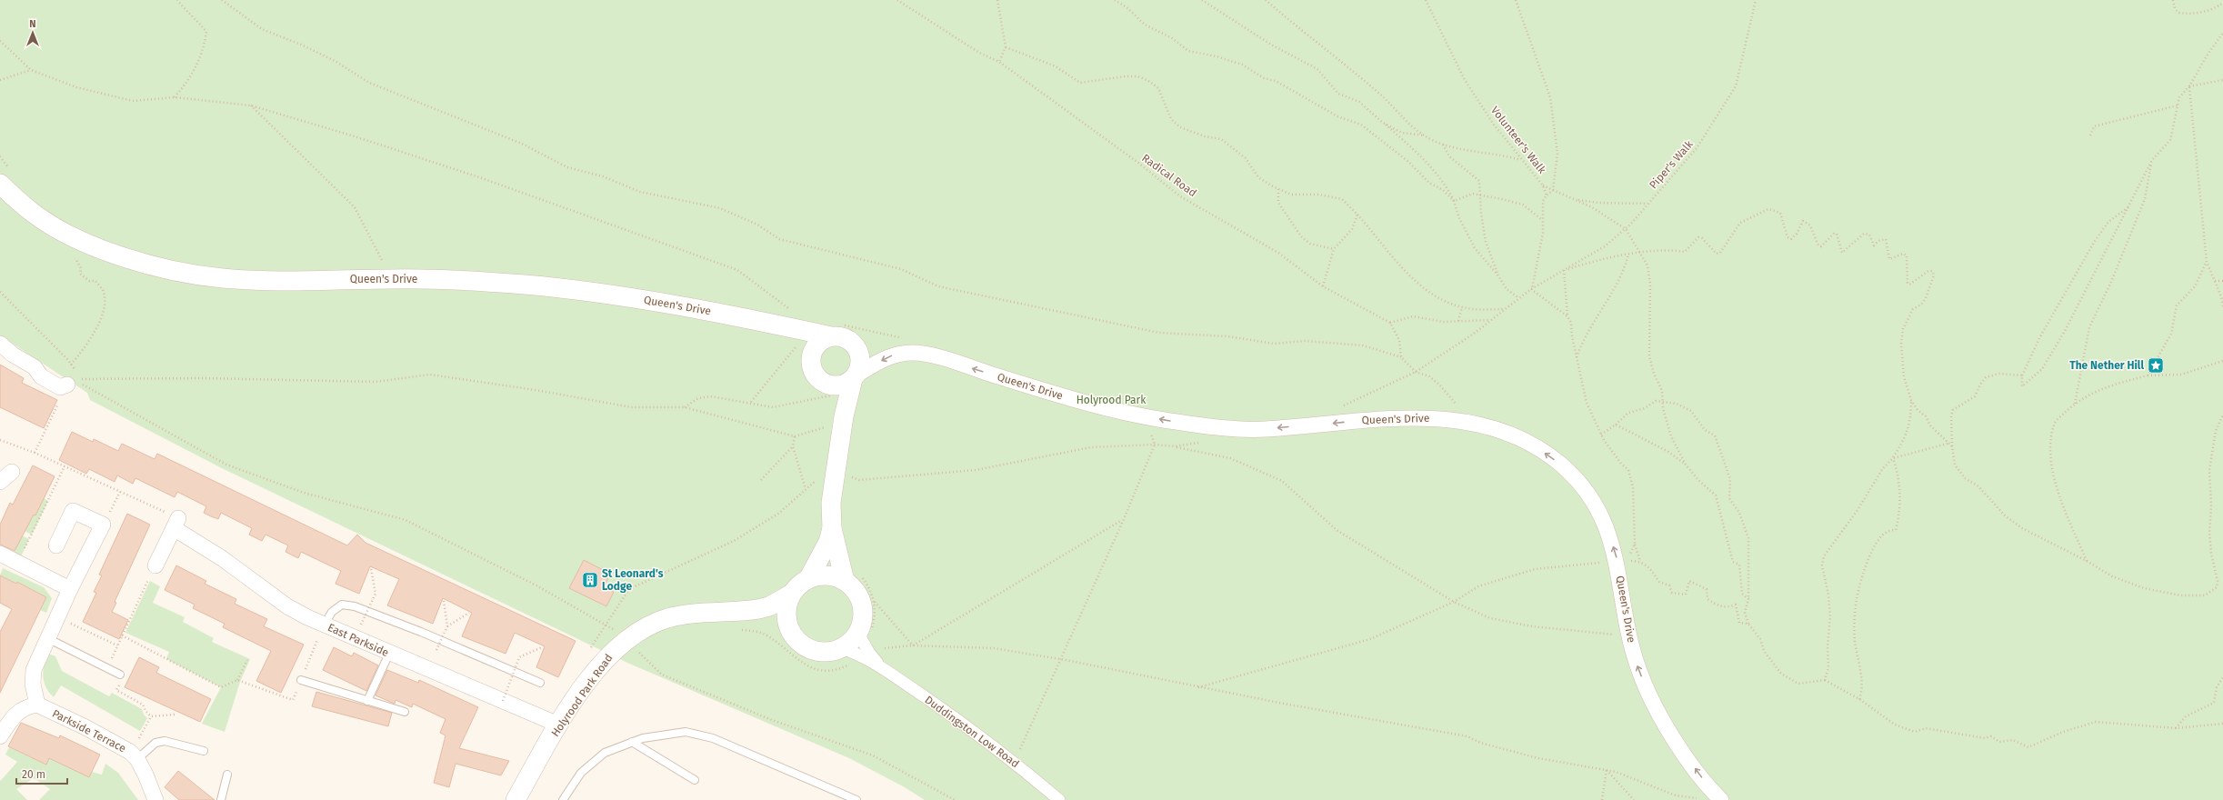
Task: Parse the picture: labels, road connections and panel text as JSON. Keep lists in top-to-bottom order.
{
  "streets": {
    "street": [
      "Queen's Drive",
      "East Parkside",
      "Holyrood Park Road",
      "Parkside Terrace",
      "Duddingston Low Road"
    ],
    "path": ["Volunteer's Walk", "Piper's Walk", "Radical Road"]
  },
  "crossings": [
    ["Queen's Drive", "Holyrood Park Road"],
    ["East Parkside", "Holyrood Park Road"]
  ],
  "one_way": ["Queen's Drive"],
  "parks": ["Holyrood Park"],
  "places": {
    "place": ["The Nether Hill"],
    "building": ["St Leonard's Lodge"]
  },
  "scale_bar": "20 m",
  "north": "top"
}
